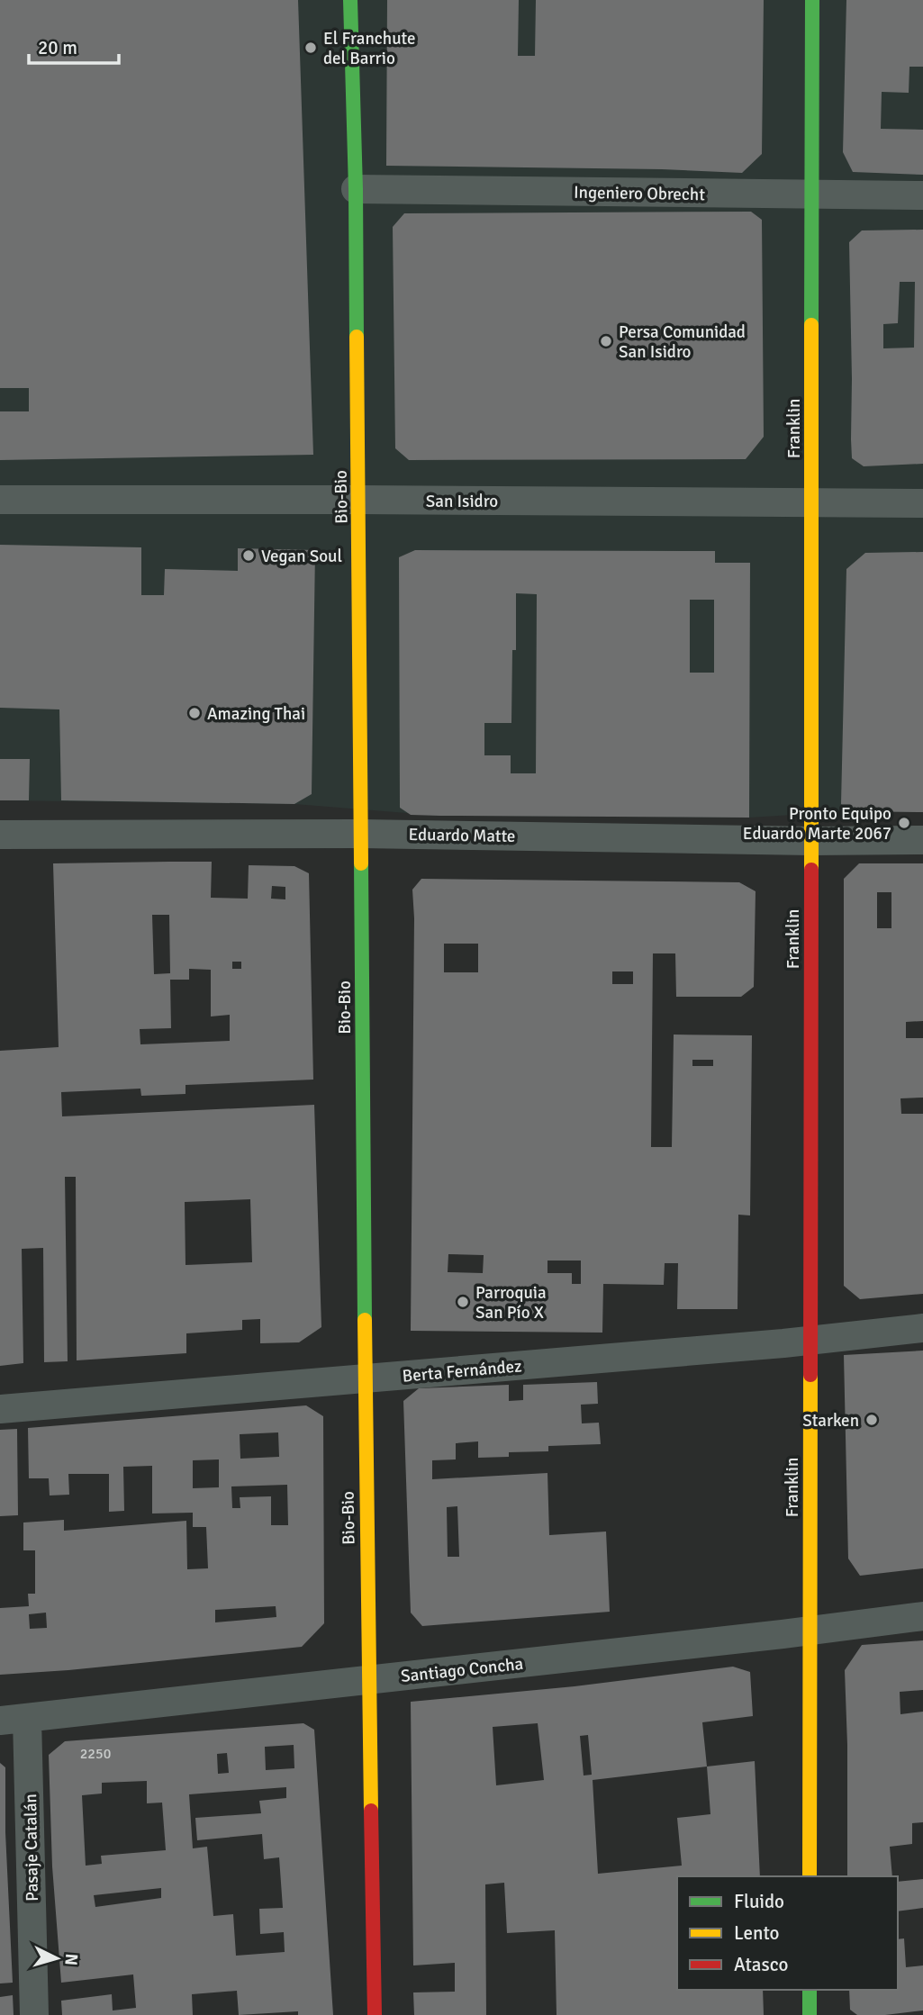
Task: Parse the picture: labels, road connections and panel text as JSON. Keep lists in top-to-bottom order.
{
  "streets": {
    "street": [
      "Ingeniero Obrecht",
      "Franklin",
      "Bio-Bio",
      "San Isidro",
      "Eduardo Matte",
      "Berta Fernández",
      "Santiago Concha",
      "Pasaje Catalán"
    ]
  },
  "crossings": [
    ["Ingeniero Obrecht", "Franklin"],
    ["Ingeniero Obrecht", "Bio-Bio"],
    ["Franklin", "San Isidro"],
    ["Franklin", "Eduardo Matte"],
    ["Franklin", "Berta Fernández"],
    ["Franklin", "Santiago Concha"],
    ["Bio-Bio", "San Isidro"],
    ["Bio-Bio", "Eduardo Matte"],
    ["Bio-Bio", "Berta Fernández"],
    ["Bio-Bio", "Santiago Concha"],
    ["Santiago Concha", "Pasaje Catalán"]
  ],
  "places": [
    "El Franchute del Barrio",
    "Persa Comunidad San Isidro",
    "Vegan Soul",
    "Amazing Thai",
    "Pronto Equipo Eduardo Marte 2067",
    "Parroquia San Pío X",
    "Starken"
  ],
  "house_numbers": ["2250"],
  "legend": ["Fluido", "Lento", "Atasco"],
  "scale_bar": "20 m",
  "north": "right"
}
